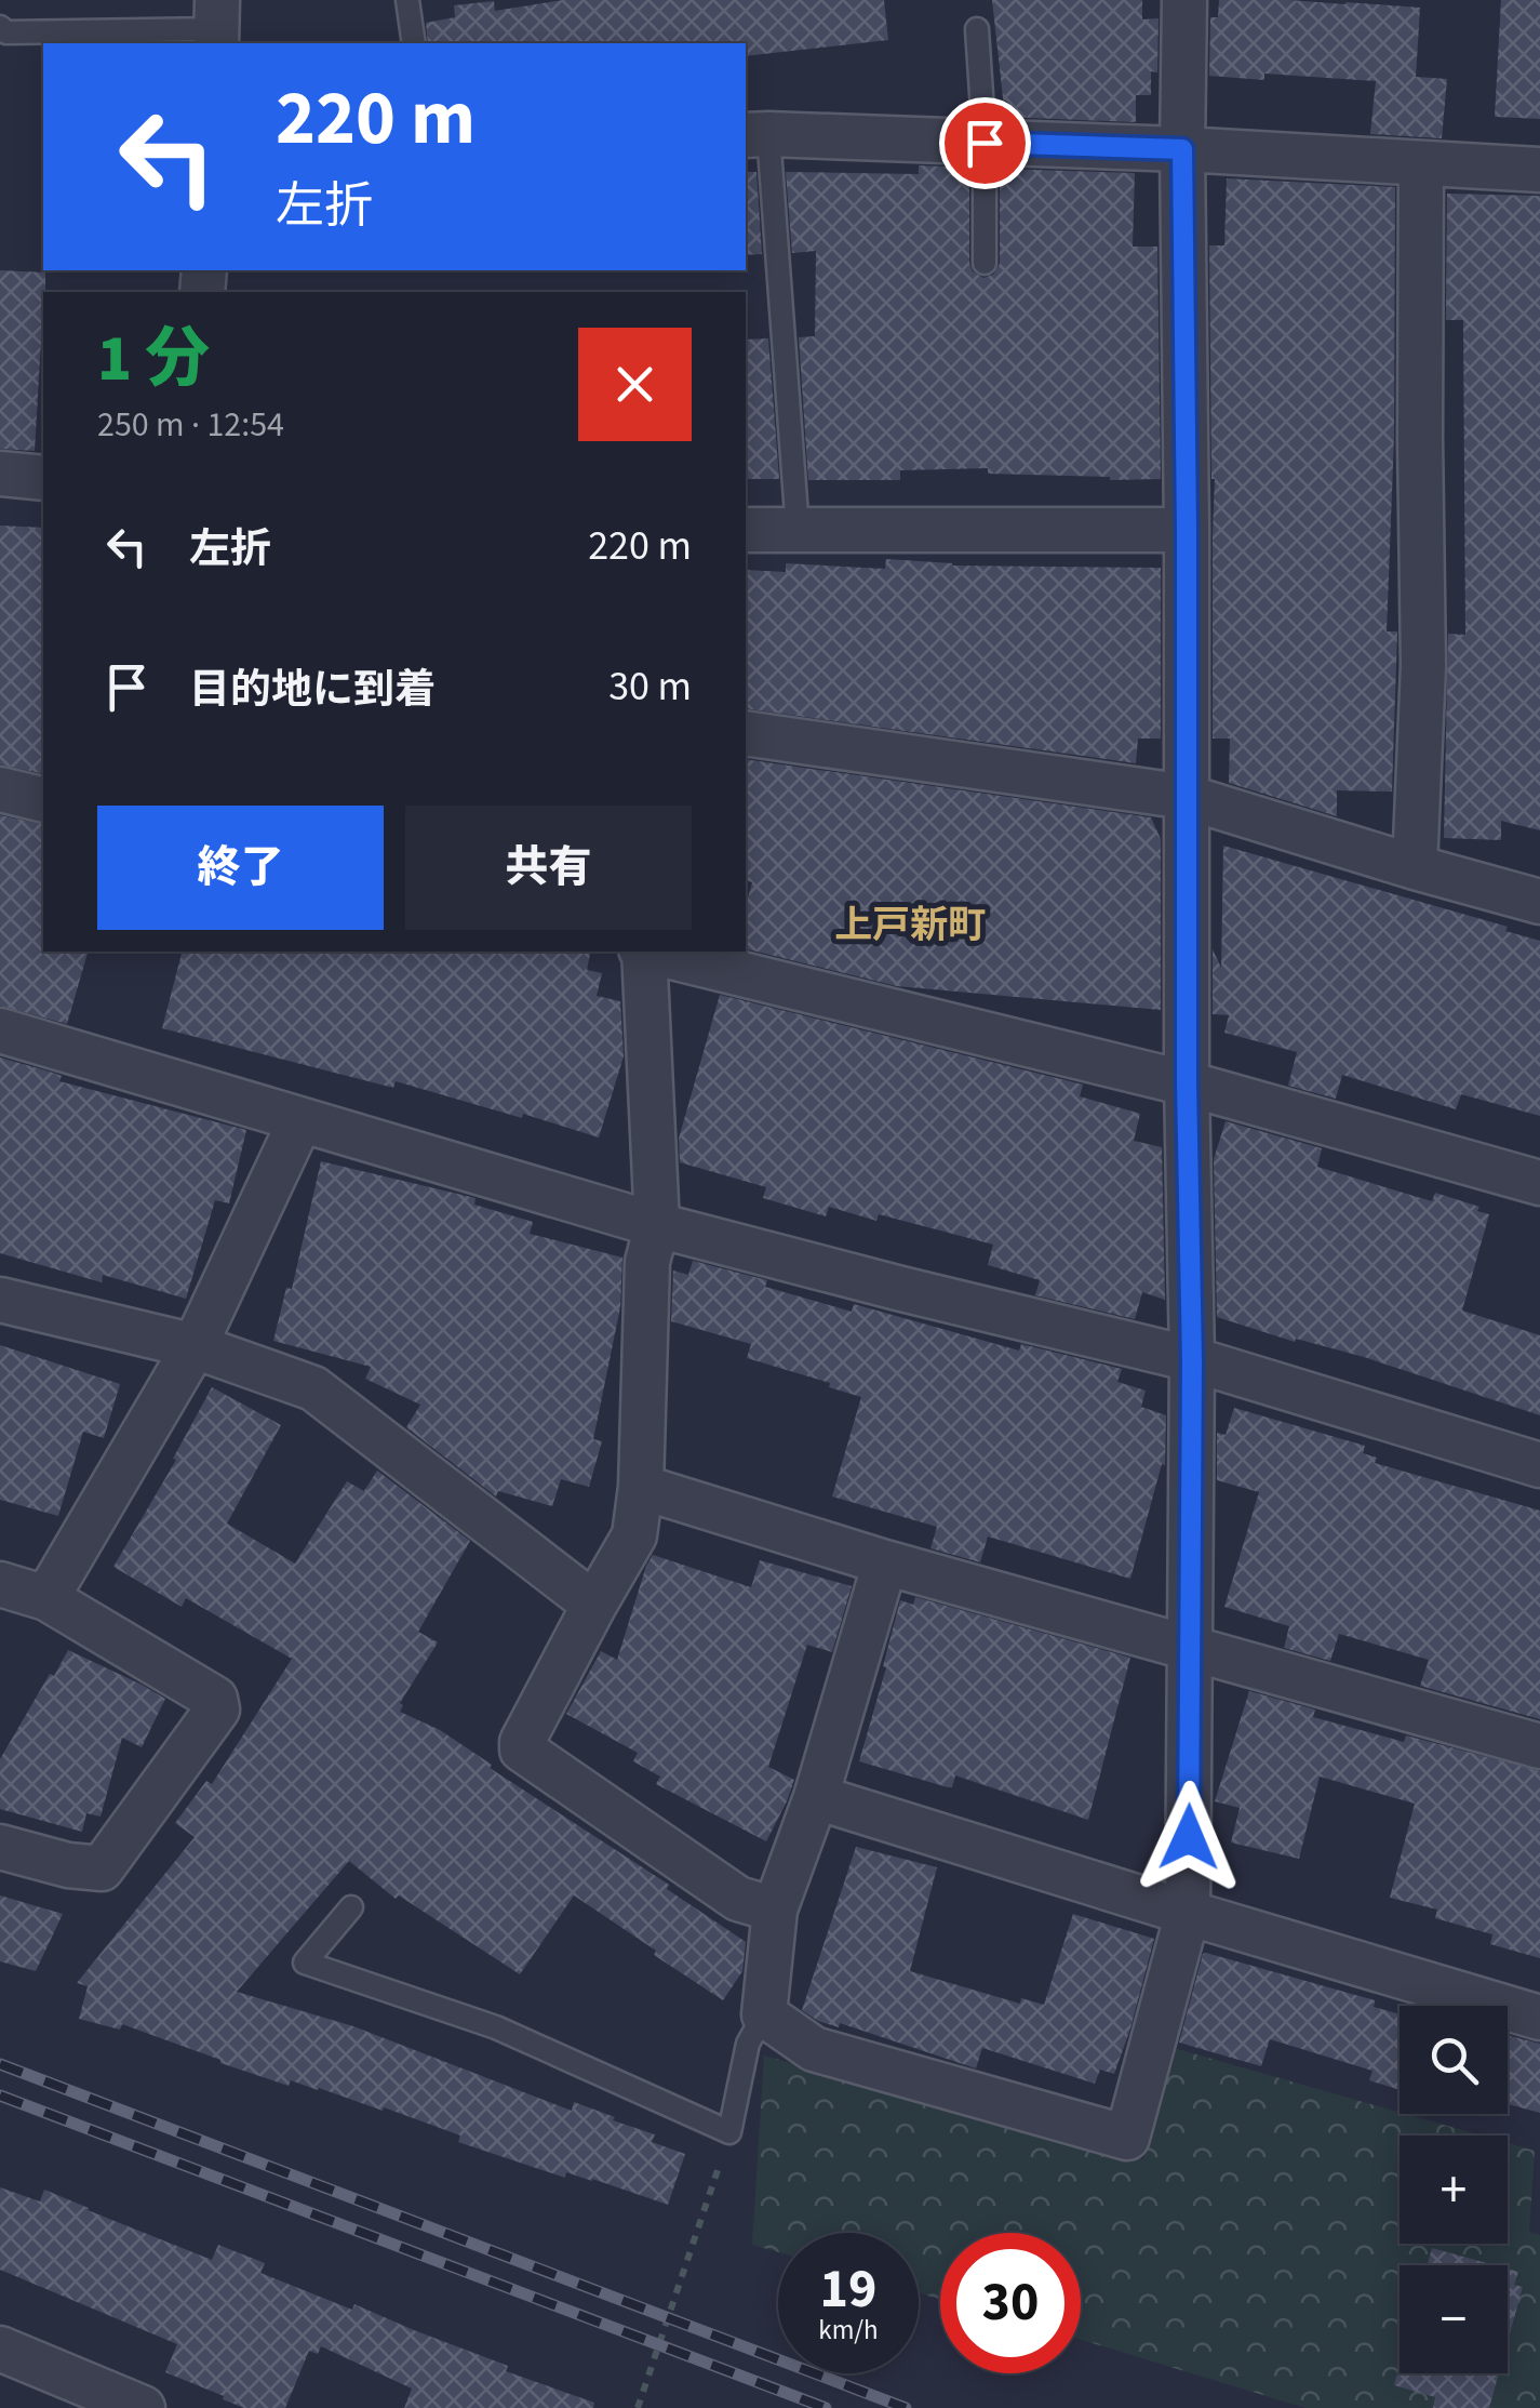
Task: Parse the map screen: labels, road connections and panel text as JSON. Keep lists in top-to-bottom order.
{
  "districts": ["上戸新町"],
  "page": {
    "turn": ["220 m", "左折"],
    "heading": ["1 分", "250 m · 12:54"],
    "list": [
      {
        "name": "左折",
        "value": "220 m"
      },
      {
        "name": "目的地に到着",
        "value": "30 m"
      }
    ],
    "buttons": ["終了", "共有"],
    "map_buttons": ["+", "−"],
    "speed": "19 km/h",
    "limit": "30"
  }
}
